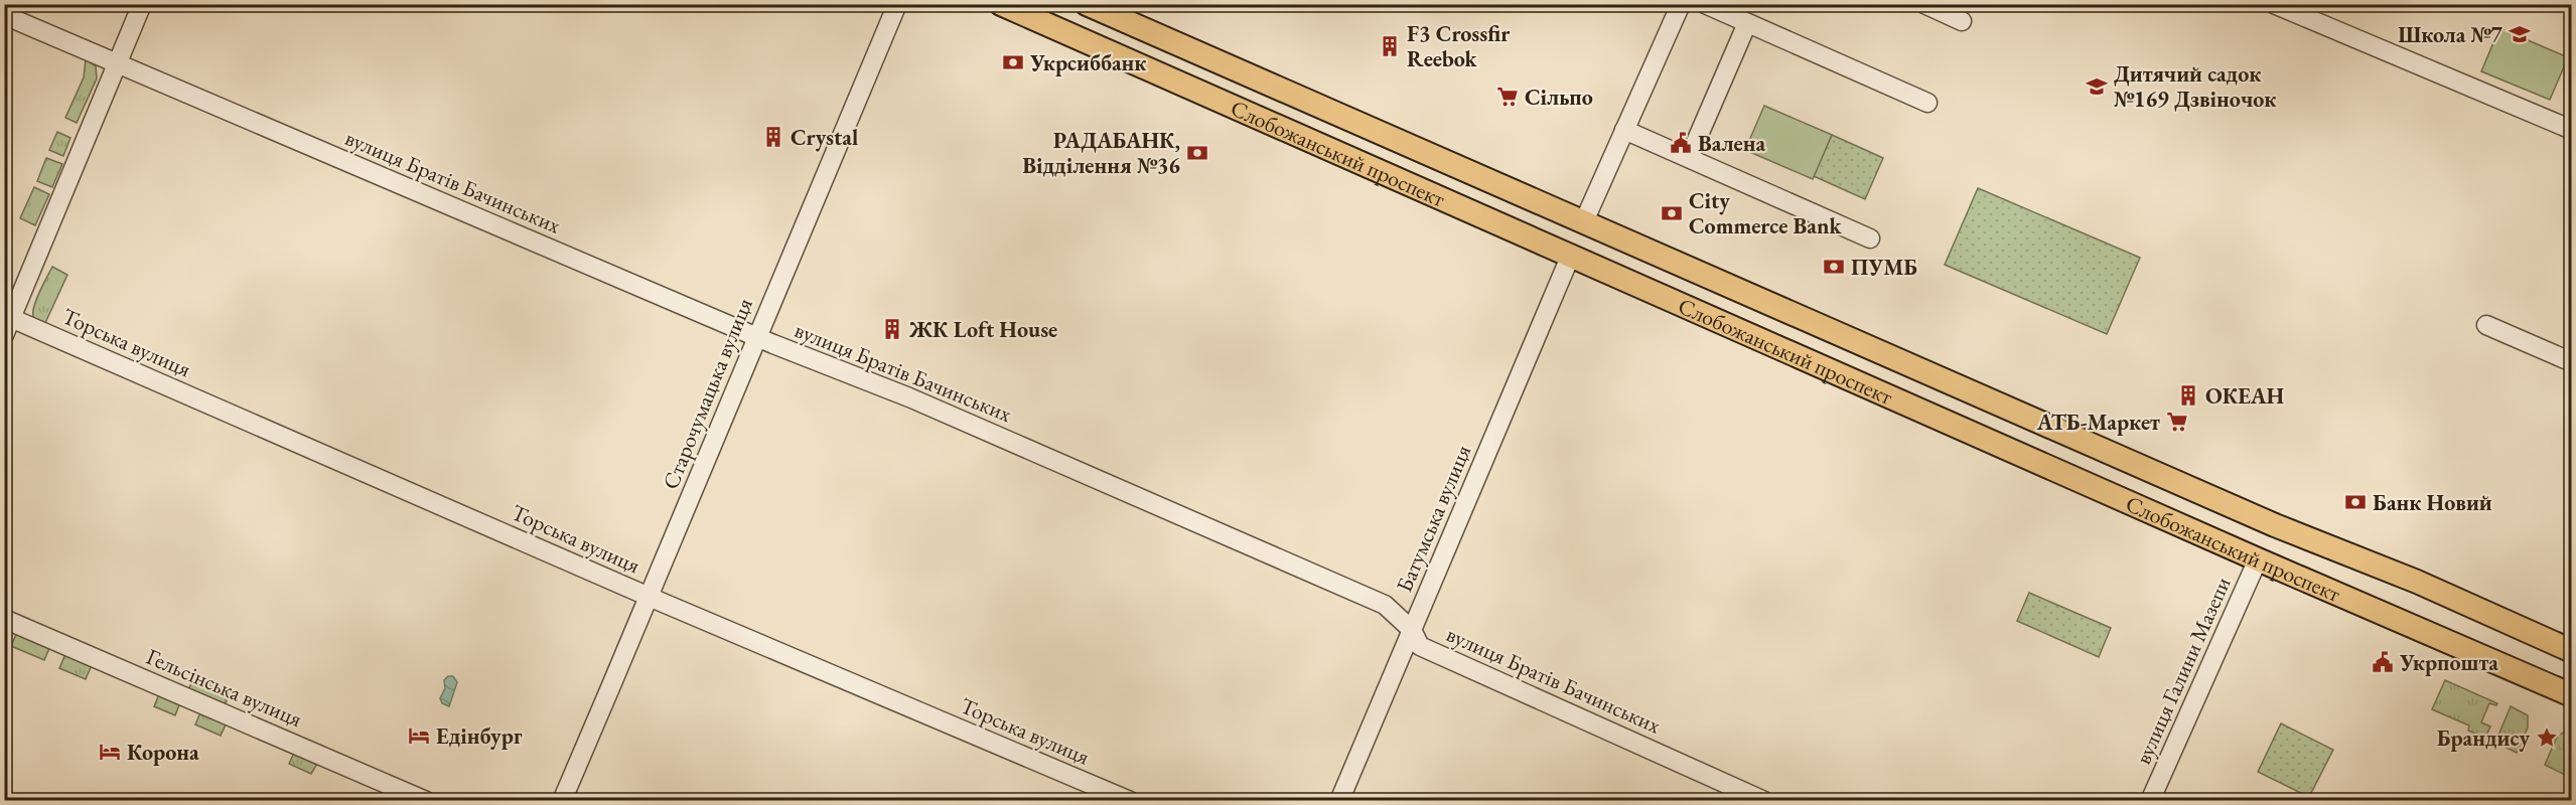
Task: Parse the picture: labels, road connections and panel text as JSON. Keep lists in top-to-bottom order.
{
  "streets": {
    "main road": ["Слобожанський проспект"],
    "street": [
      "вулиця Братів Бачинських",
      "Торська вулиця",
      "Старочумацька вулиця",
      "Батумська вулиця",
      "вулиця Галини Мазепи",
      "Гельсінська вулиця"
    ]
  },
  "crossings": [
    ["Слобожанський проспект", "Батумська вулиця"],
    ["Слобожанський проспект", "вулиця Галини Мазепи"],
    ["вулиця Братів Бачинських", "Старочумацька вулиця"],
    ["вулиця Братів Бачинських", "Батумська вулиця"],
    ["Торська вулиця", "Старочумацька вулиця"]
  ],
  "places": {
    "school or university": ["Школа №7", "Дитячий садок №169 Дзвіночок"],
    "building": [
      "F3 Crossfir Reebok",
      "Crystal",
      "ЖК Loft House",
      "ОКЕАН"
    ],
    "bank": [
      "Укрсиббанк",
      "РАДАБАНК, Відділення №36",
      "City Commerce Bank",
      "ПУМБ",
      "Банк Новий"
    ],
    "supermarket": ["Сільпо", "АТБ-Маркет"],
    "public building": ["Валена", "Укрпошта"],
    "hotel": ["Едінбург", "Корона"],
    "place": ["Брандису"]
  }
}
